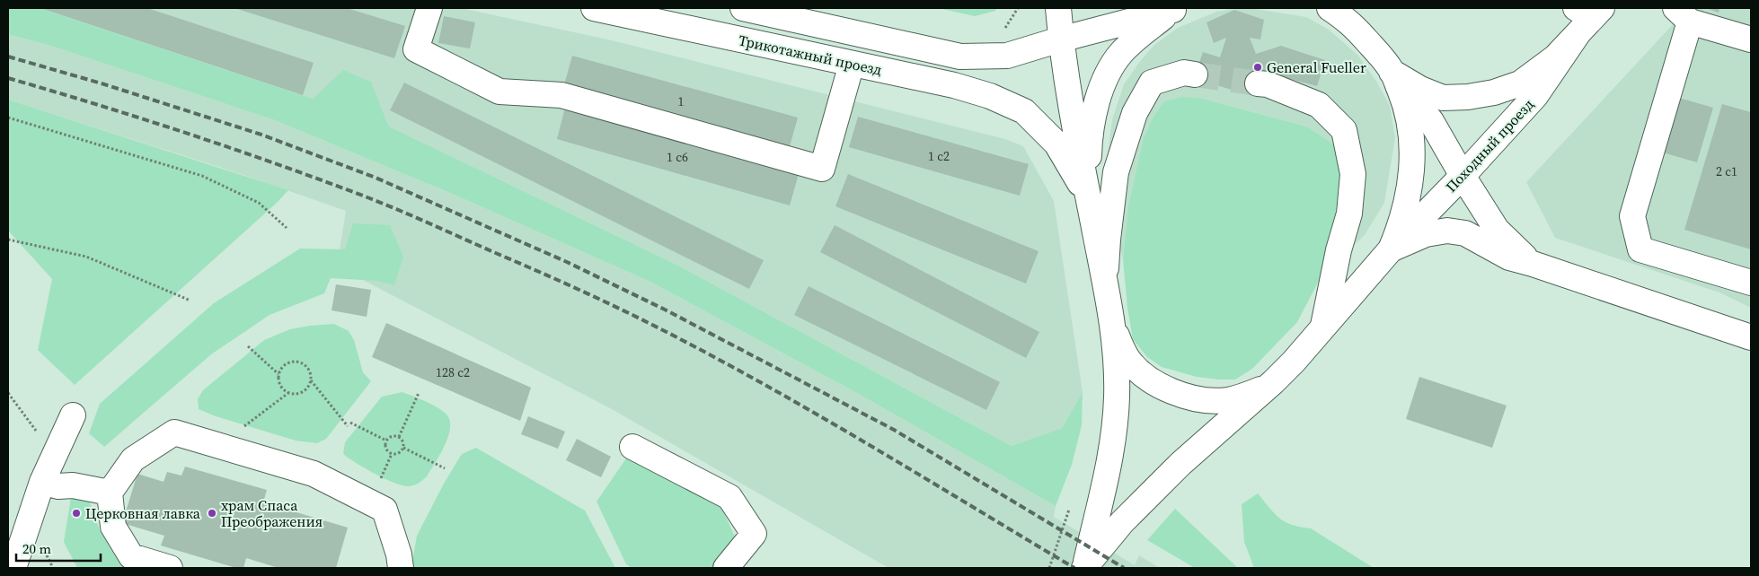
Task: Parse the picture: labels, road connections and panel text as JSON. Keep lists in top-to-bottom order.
{
  "streets": {
    "main road": ["Трикотажный проезд", "Походный проезд"]
  },
  "places": ["General Fueller", "Церковная лавка", "храм Спаса Преображения"],
  "house_numbers": [
    "1",
    "1 с2",
    "1 с6",
    "2 с1",
    "128 с2"
  ],
  "scale_bar": "20 m"
}
